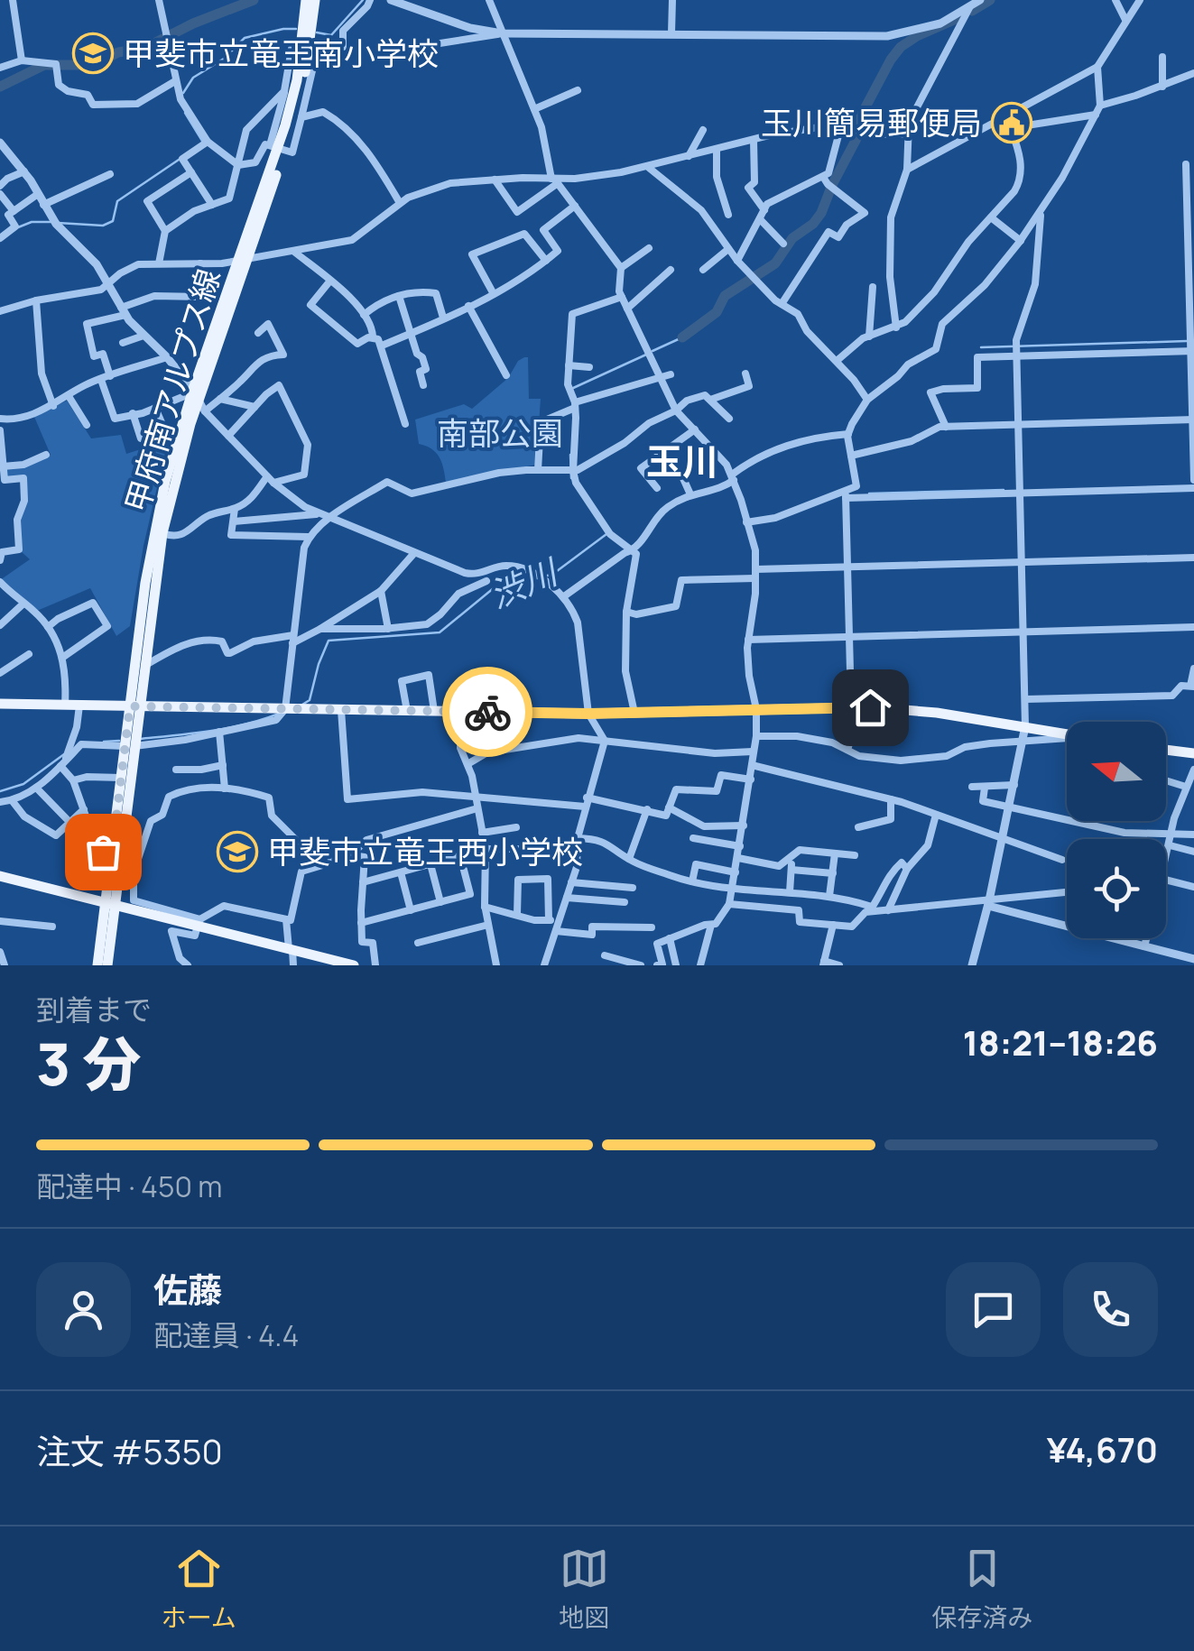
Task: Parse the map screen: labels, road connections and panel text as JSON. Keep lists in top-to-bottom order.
{
  "streets": {
    "main road": ["甲府南アルプス線"]
  },
  "districts": ["玉川"],
  "water": ["渋川"],
  "parks": ["南部公園"],
  "places": {
    "school or university": ["甲斐市立竜王南小学校", "甲斐市立竜王西小学校"],
    "public building": ["玉川簡易郵便局"]
  },
  "north": "left",
  "page": {
    "heading": ["3 分", "到着まで", "18:21–18:26"],
    "panel": [
      "佐藤",
      "配達員 · 4.4",
      "注文 #5350",
      "¥4,670"
    ],
    "bar": "配達中 · 450 m",
    "tabs": ["ホーム", "地図", "保存済み"]
  }
}
